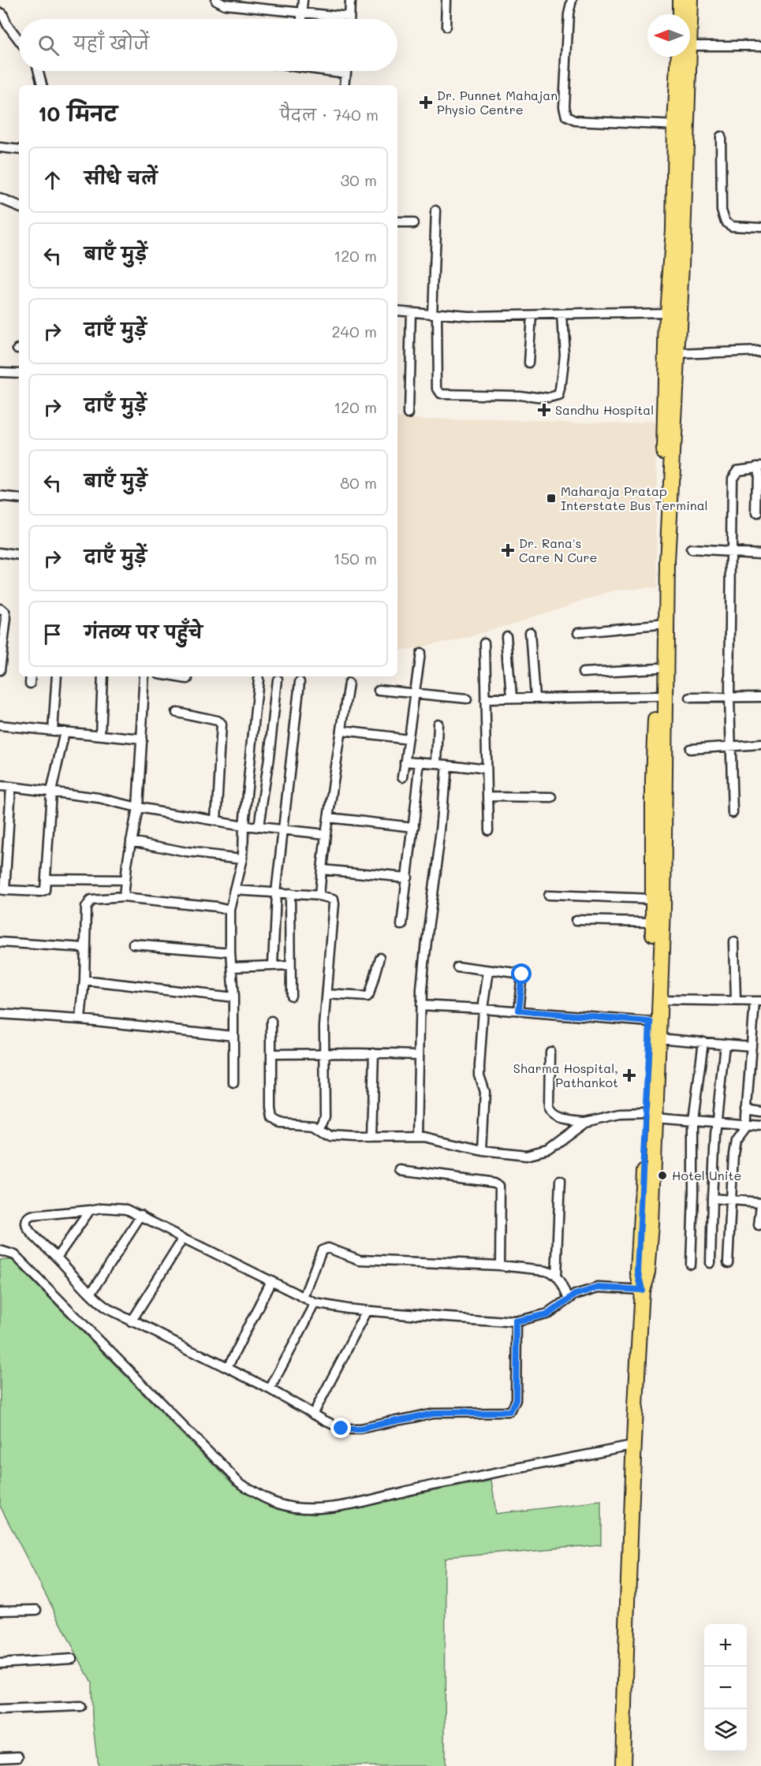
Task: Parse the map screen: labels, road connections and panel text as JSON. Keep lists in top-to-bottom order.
{
  "places": {
    "health": [
      "Dr. Punnet Mahajan Physio Centre",
      "Sandhu Hospital",
      "Dr. Rana's Care N Cure",
      "Sharma Hospital, Pathankot"
    ],
    "transit": ["Maharaja Pratap Interstate Bus Terminal"],
    "other": ["Hotel Unite"]
  },
  "north": "left",
  "page": {
    "search": "यहाँ खोजें",
    "heading": ["10 मिनट", "पैदल · 740 m"],
    "list": [
      ["सीधे चलें", "30 m"],
      ["बाएँ मुड़ें", "120 m"],
      ["दाएँ मुड़ें", "240 m"],
      ["दाएँ मुड़ें", "120 m"],
      ["बाएँ मुड़ें", "80 m"],
      ["दाएँ मुड़ें", "150 m"],
      "गंतव्य पर पहुँचे"
    ],
    "map_buttons": ["+", "−"]
  }
}
